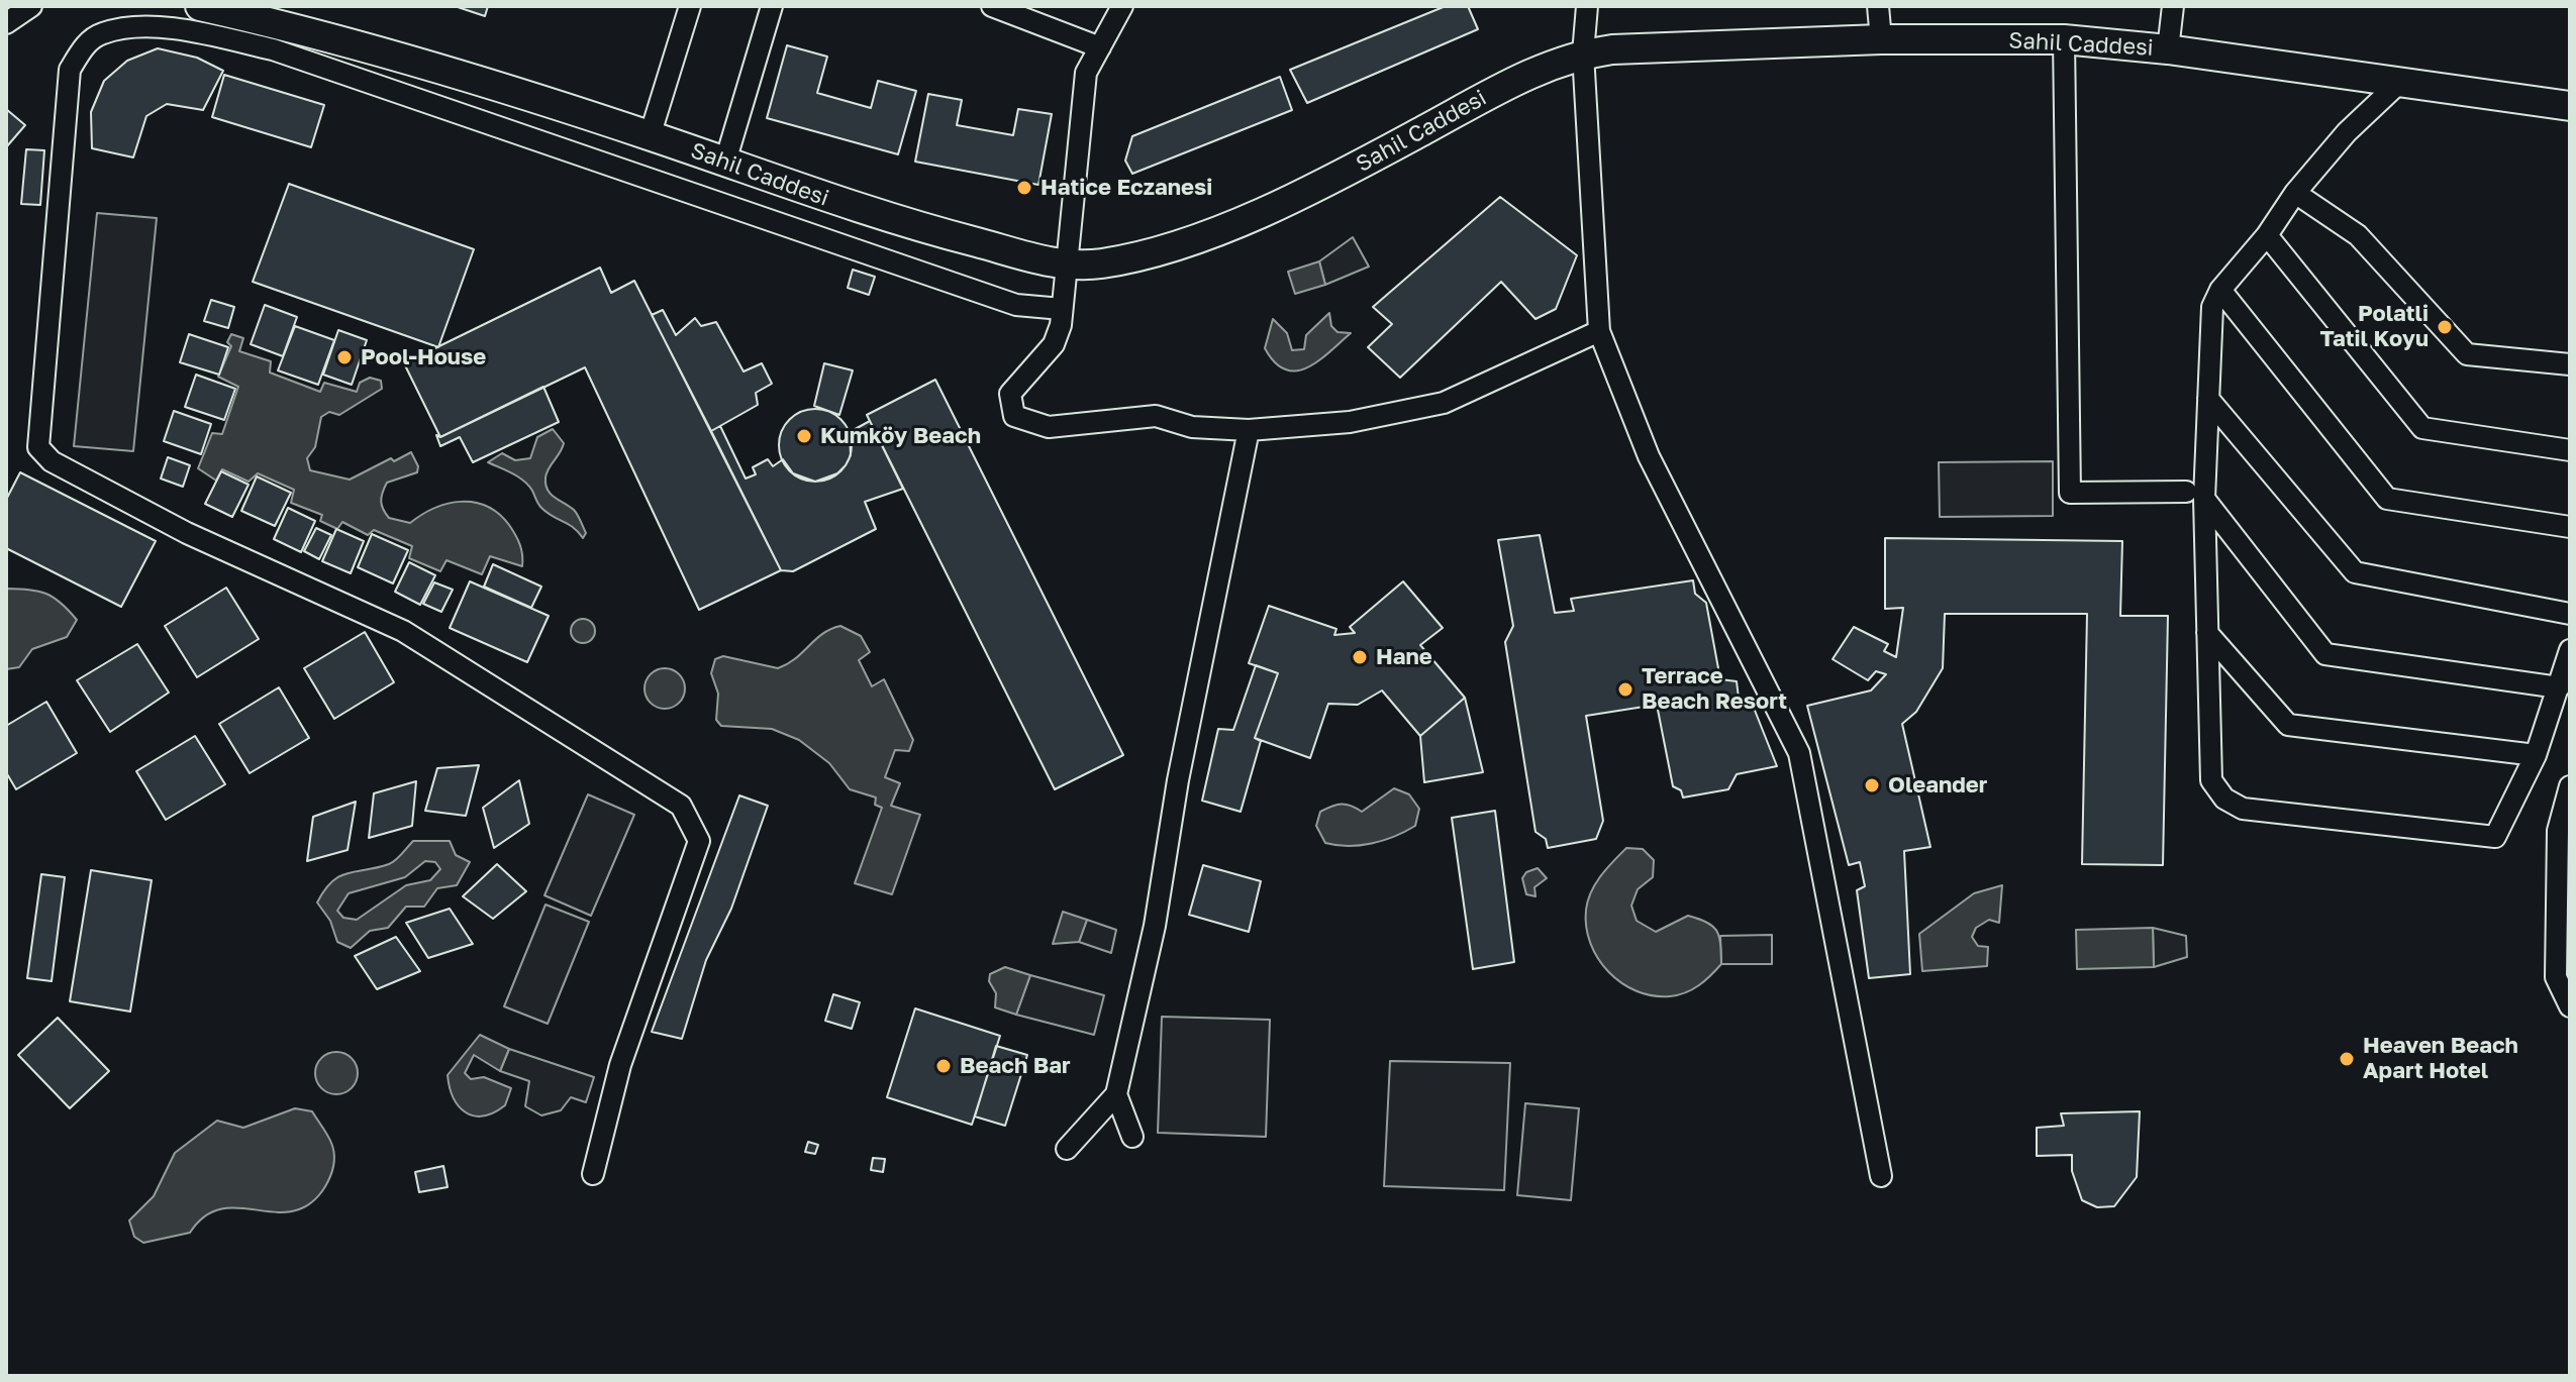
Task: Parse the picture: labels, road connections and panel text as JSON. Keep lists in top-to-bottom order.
{
  "streets": {
    "main road": ["Sahil Caddesi"]
  },
  "places": [
    "Hatice Eczanesi",
    "Polatli Tatil Koyu",
    "Pool-House",
    "Kumköy Beach",
    "Hane",
    "Terrace Beach Resort",
    "Oleander",
    "Heaven Beach Apart Hotel",
    "Beach Bar"
  ]
}
